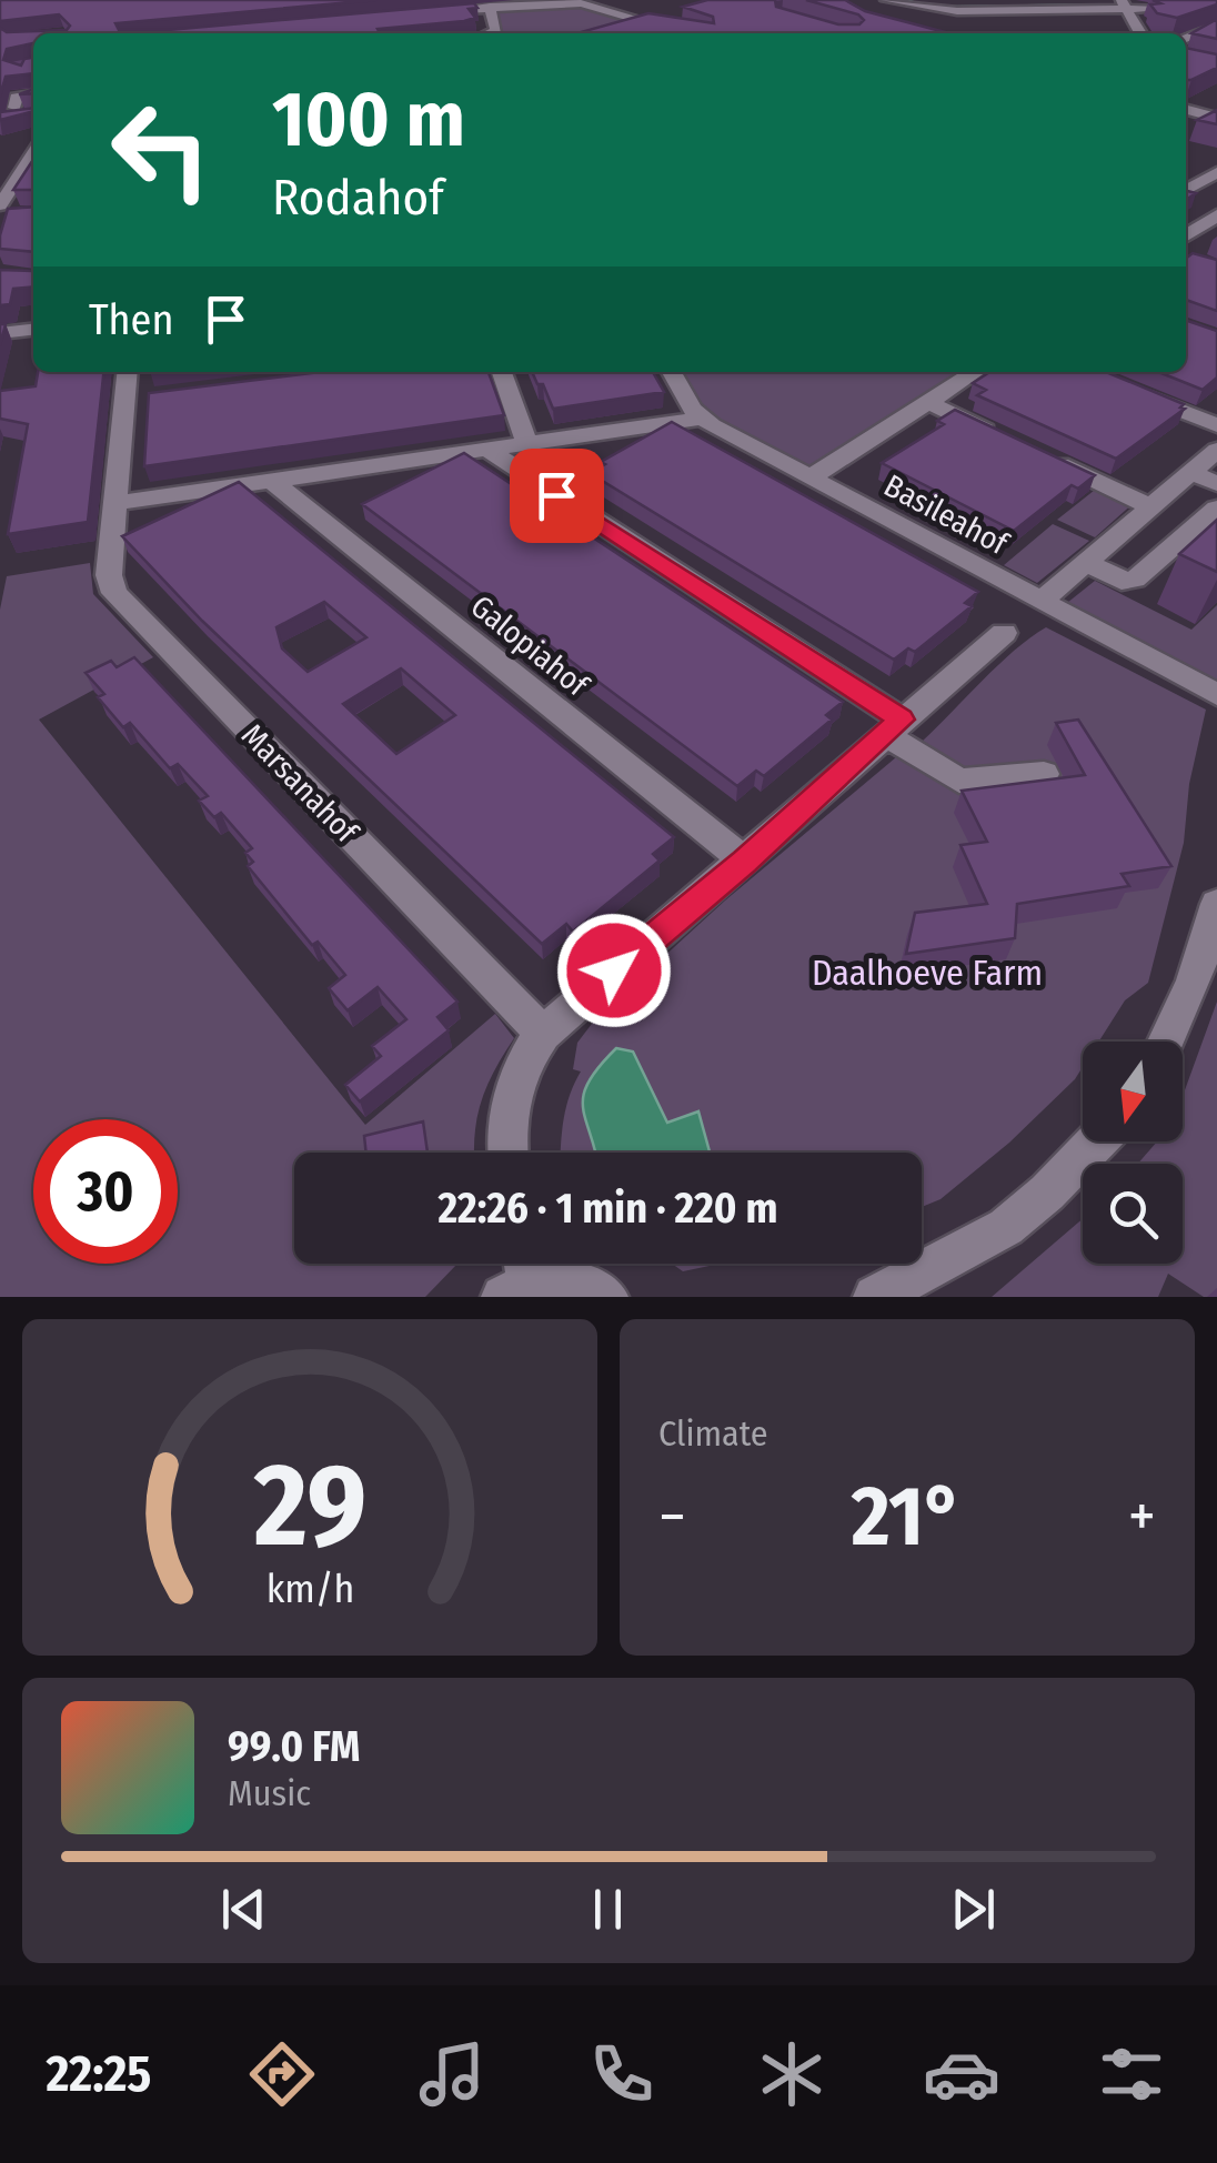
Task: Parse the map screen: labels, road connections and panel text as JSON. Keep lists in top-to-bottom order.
{
  "streets": {
    "street": ["Basileahof", "Galopiahof", "Marsanahof"]
  },
  "parks": ["Daalhoeve Farm"],
  "north": "bottom",
  "page": {
    "turn": ["100 m", "Rodahof"],
    "then": "Then",
    "limit": "30",
    "trip": "22:26 · 1 min · 220 m",
    "tile": "Climate",
    "heat": ["−", "21°", "+"],
    "song": ["99.0 FM", "Music"],
    "tabs": "22:25",
    "gauge": ["29", "km/h"]
  }
}
